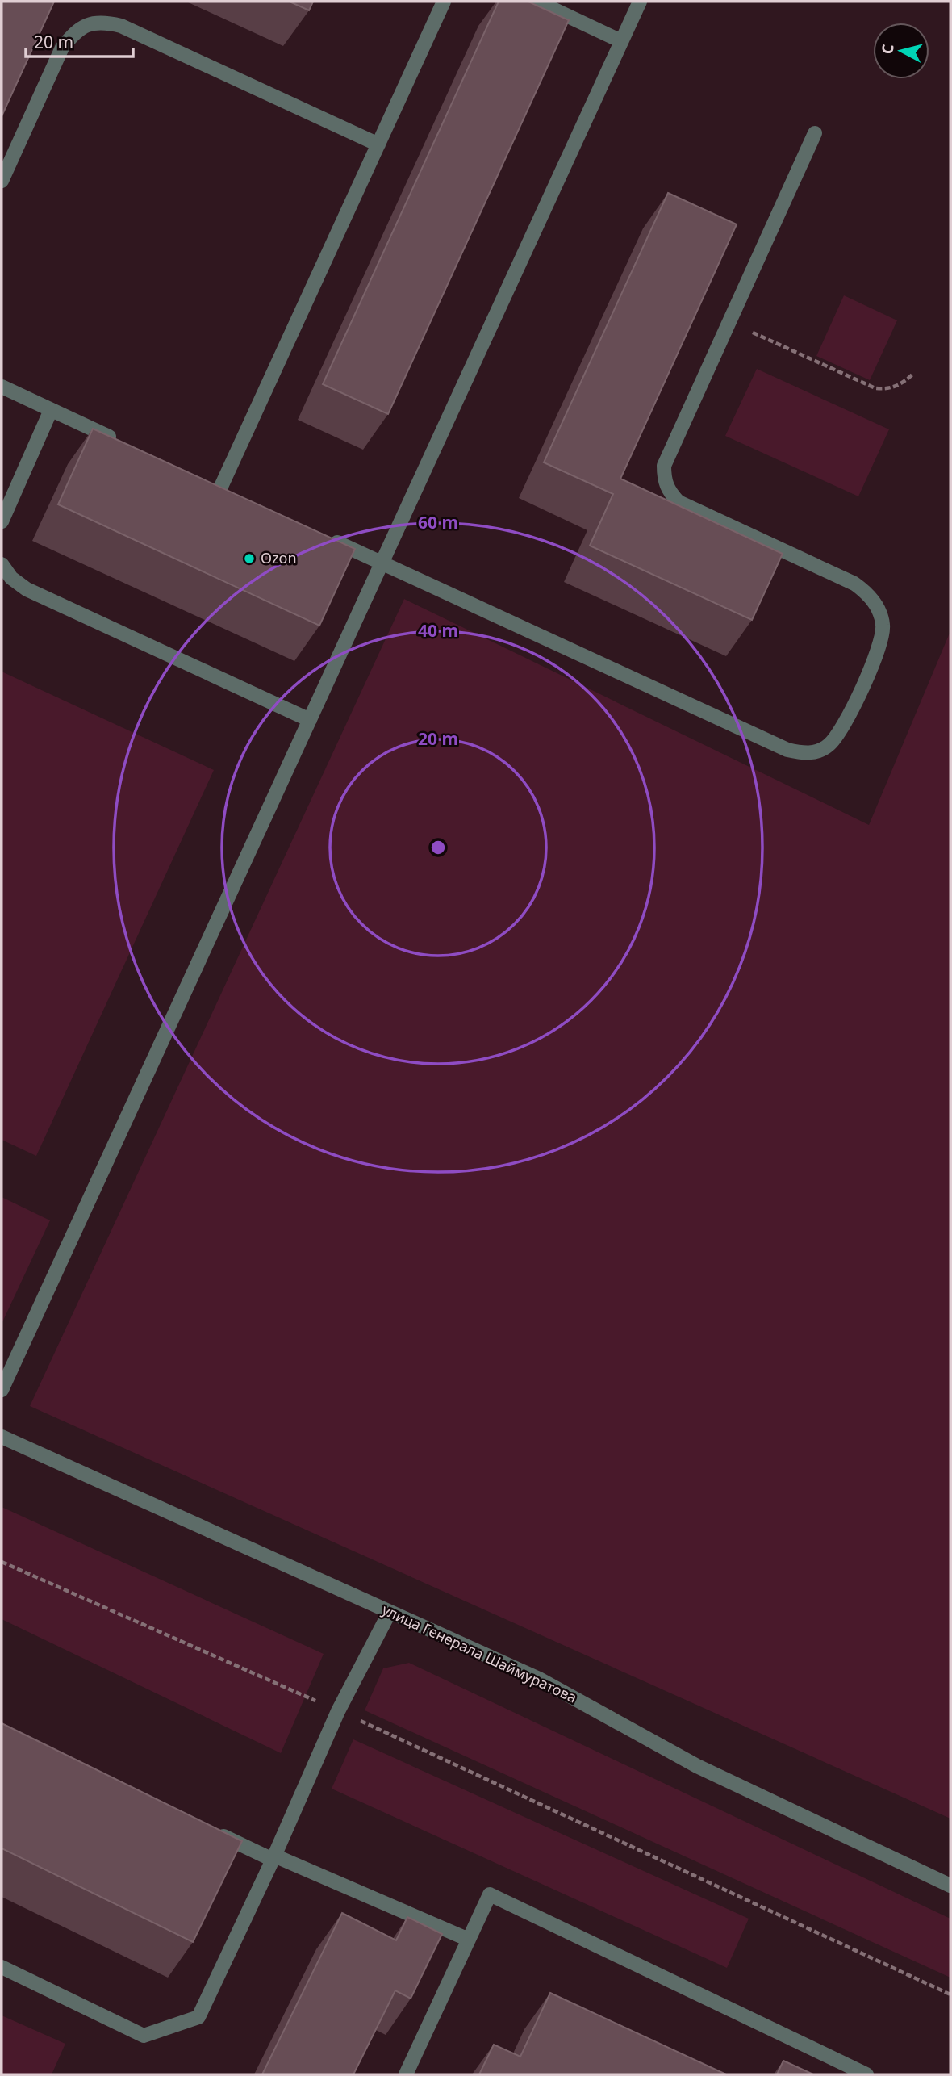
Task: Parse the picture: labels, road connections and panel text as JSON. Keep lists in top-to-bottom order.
{
  "streets": {
    "street": ["улица Генерала Шаймуратова"]
  },
  "places": ["Ozon"],
  "scale_bar": "20 m",
  "north": "left",
  "rings": ["60 m", "40 m", "20 m"]
}
